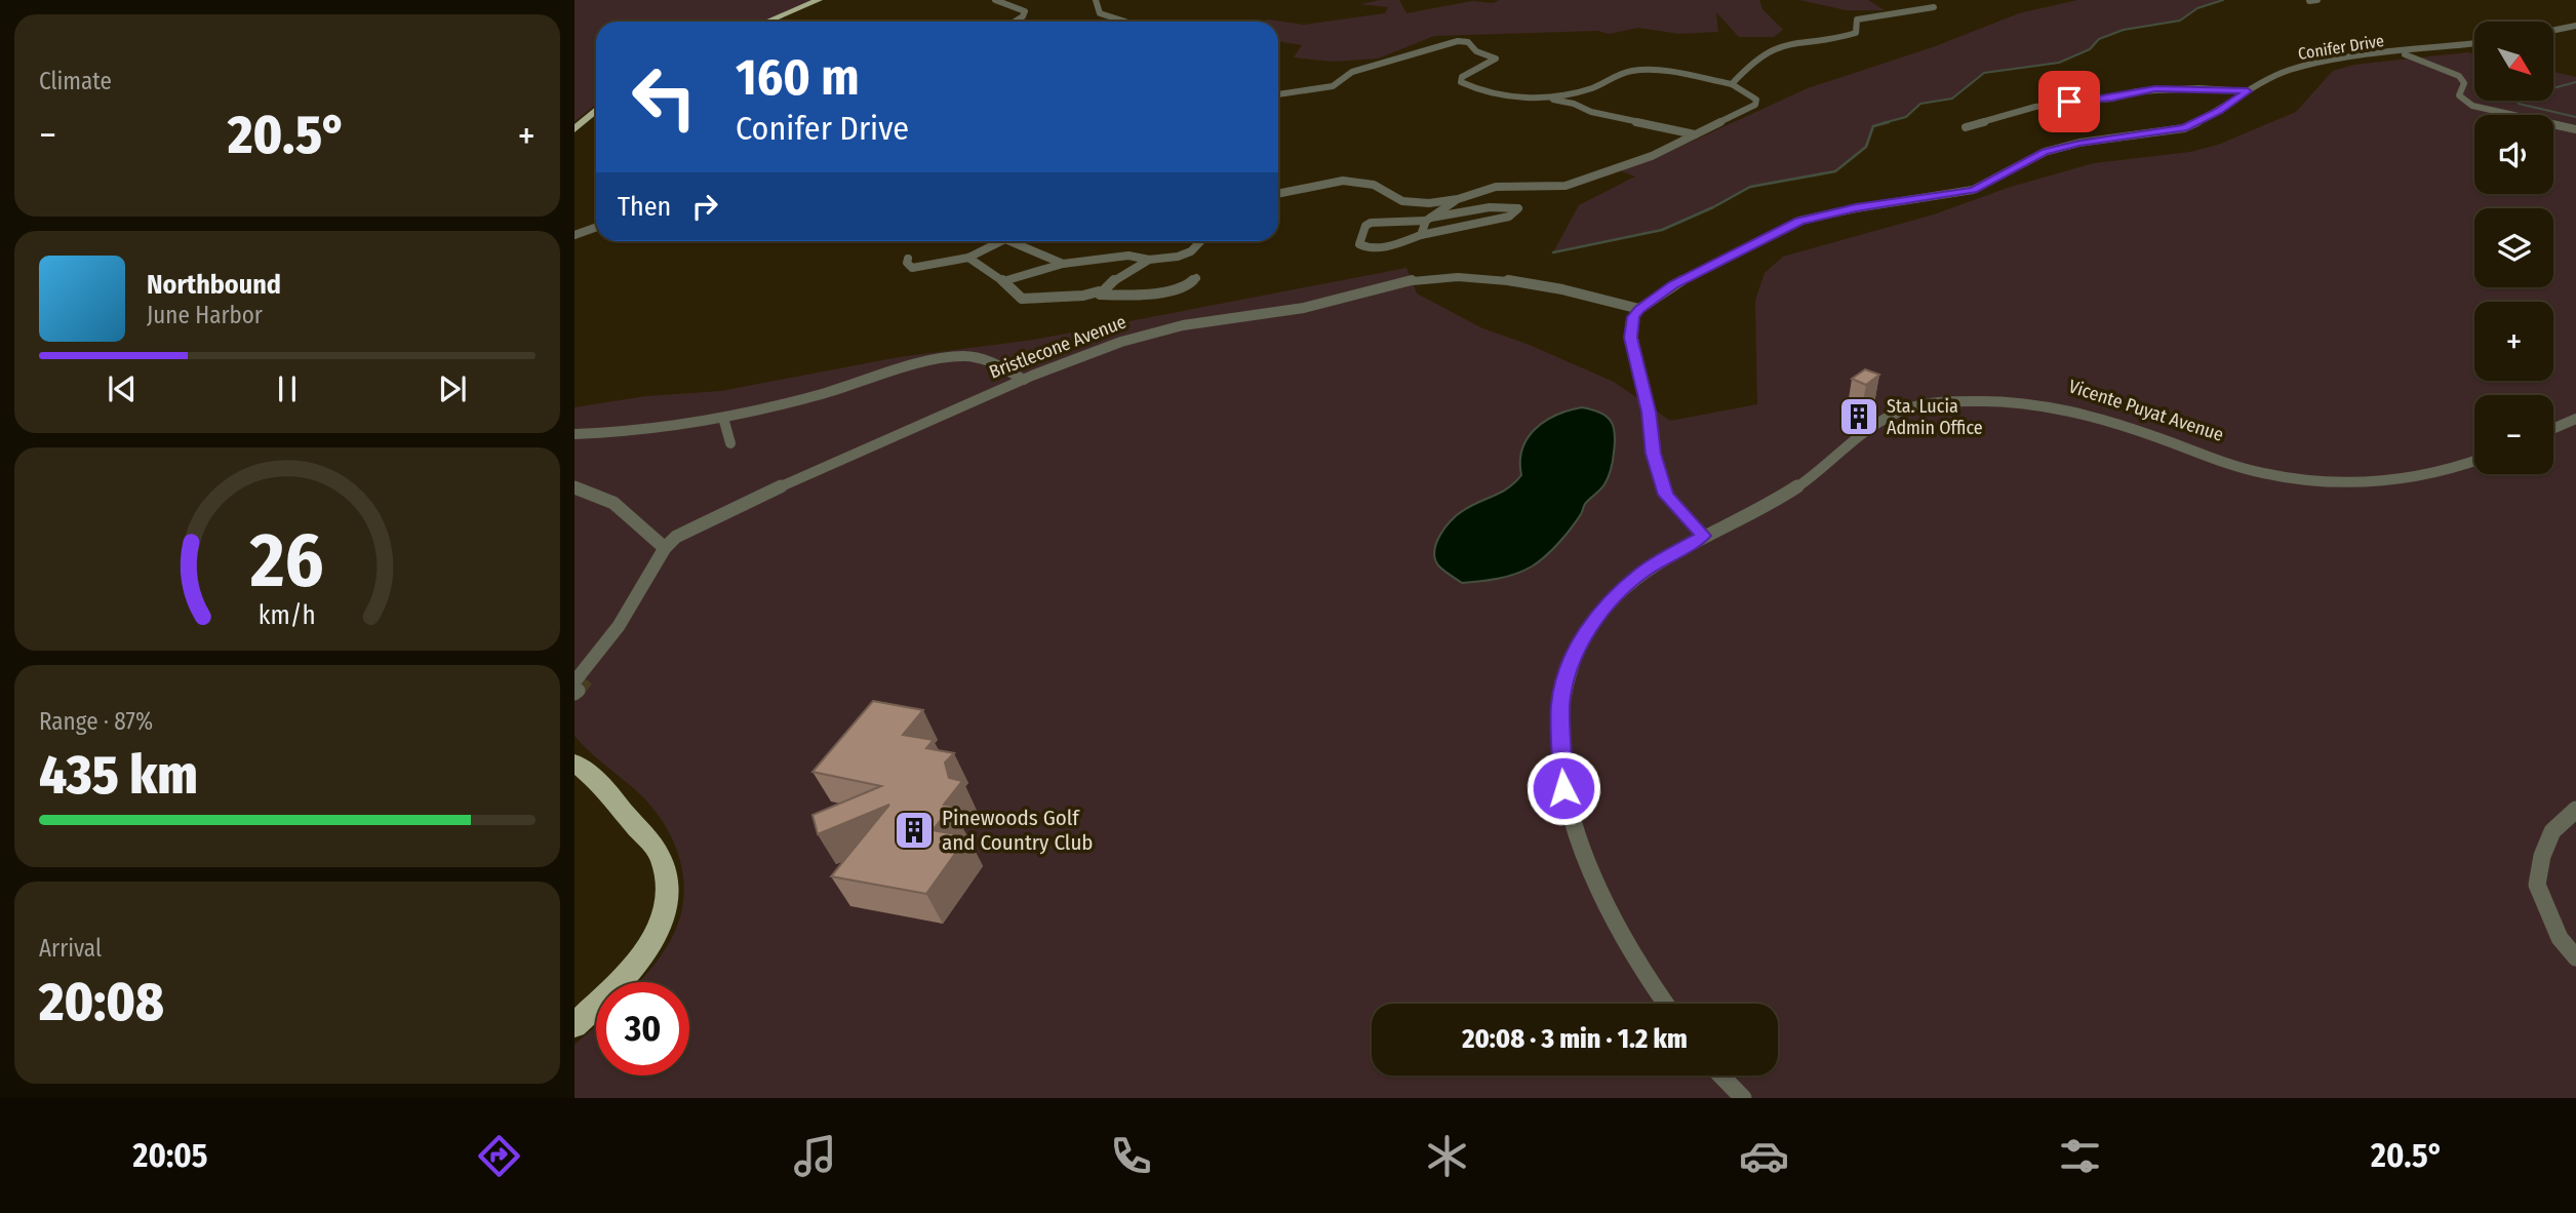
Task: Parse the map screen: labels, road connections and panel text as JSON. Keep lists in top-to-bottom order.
{
  "streets": {
    "street": ["Conifer Drive", "Bristlecone Avenue", "Vicente Puyat Avenue"]
  },
  "crossings": [
    ["Conifer Drive", "Bristlecone Avenue"]
  ],
  "places": {
    "building": ["Sta. Lucia Admin Office", "Pinewoods Golf and Country Club"]
  },
  "north": "bottom right",
  "page": {
    "tile": [
      "Climate",
      ["Range · 87%", "435 km"],
      ["Arrival", "20:08"]
    ],
    "map_buttons": ["+", "−"],
    "turn": ["160 m", "Conifer Drive"],
    "heat": ["−", "20.5°", "+"],
    "then": "Then",
    "song": ["Northbound", "June Harbor"],
    "limit": "30",
    "trip": "20:08 · 3 min · 1.2 km",
    "tabs": ["20:05", "20.5°"],
    "gauge": ["26", "km/h"]
  }
}
